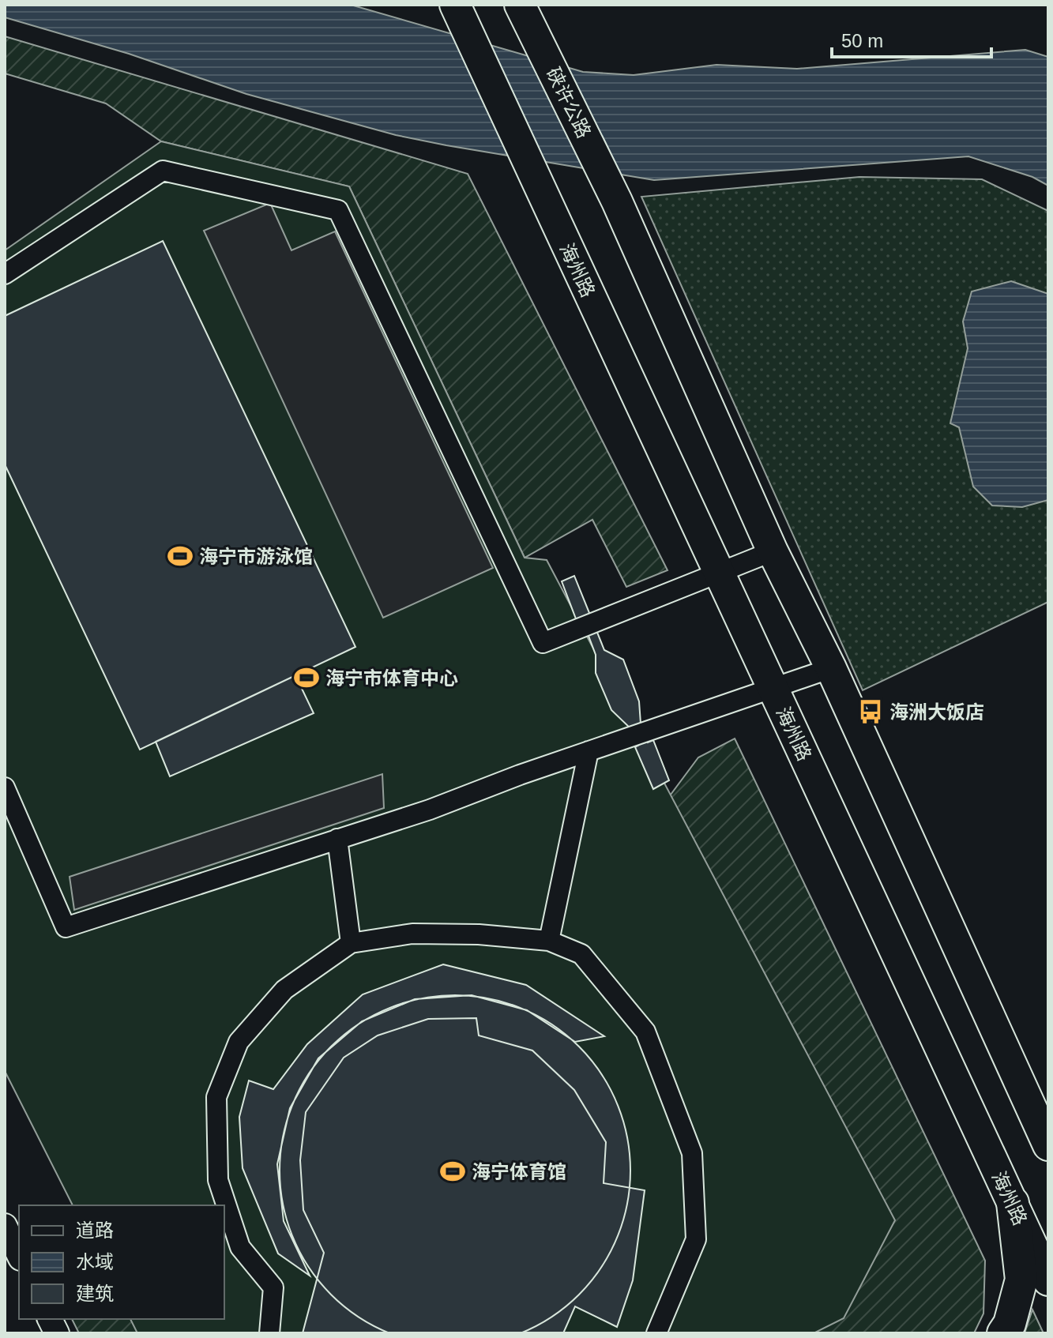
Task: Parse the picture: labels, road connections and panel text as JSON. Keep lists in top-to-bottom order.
{
  "streets": {
    "main road": ["硖许公路", "海州路"]
  },
  "places": {
    "sports": ["海宁市游泳馆", "海宁市体育中心", "海宁体育馆"],
    "bus stop": ["海洲大饭店"]
  },
  "legend": ["道路", "水域", "建筑"],
  "scale_bar": "50 m"
}
